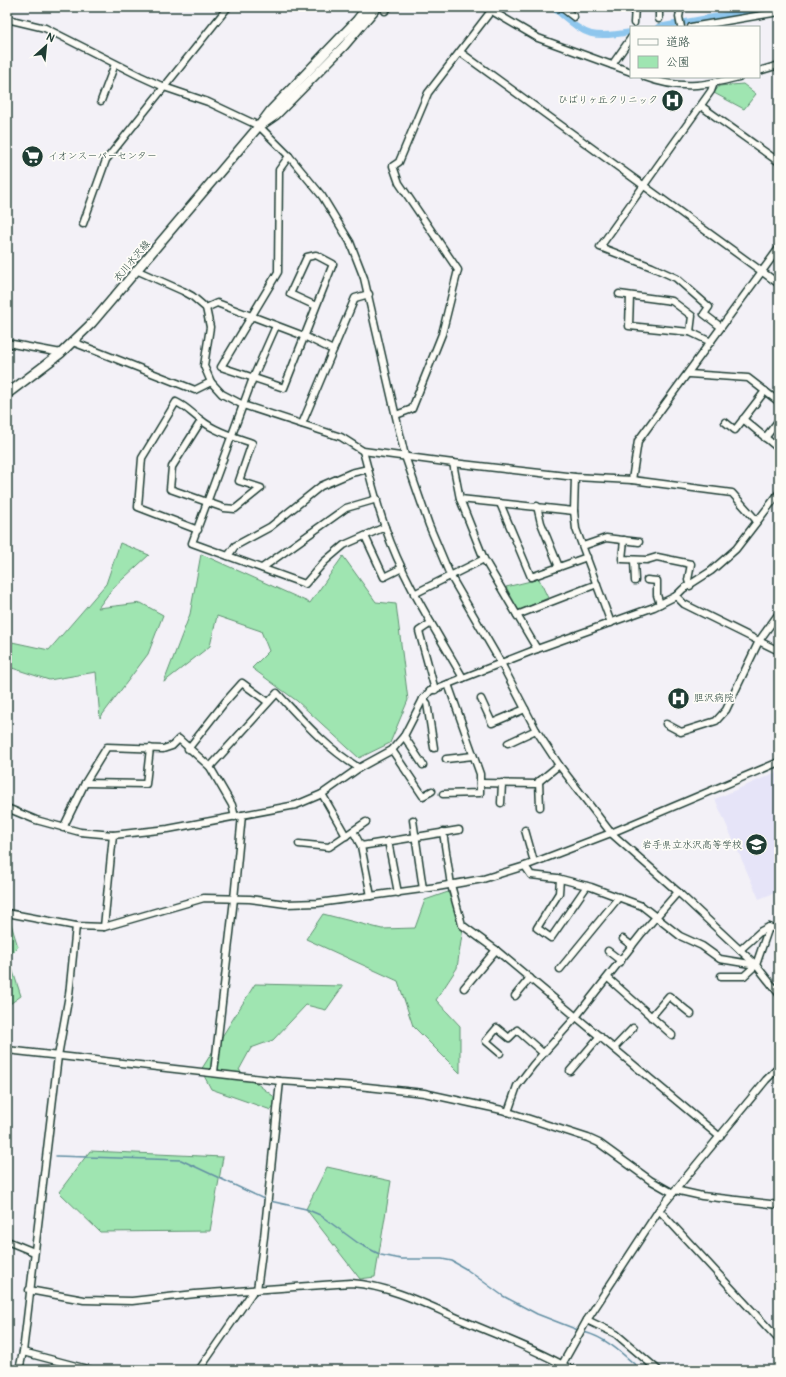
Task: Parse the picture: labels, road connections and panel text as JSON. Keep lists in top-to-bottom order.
{
  "streets": {
    "main road": ["衣川水沢線"]
  },
  "places": {
    "hospital": ["ひばりヶ丘クリニック", "胆沢病院"],
    "supermarket": ["イオンスーパーセンター"],
    "school or university": ["岩手県立水沢高等学校"]
  },
  "legend": ["道路", "公園"],
  "north": "top right"
}
